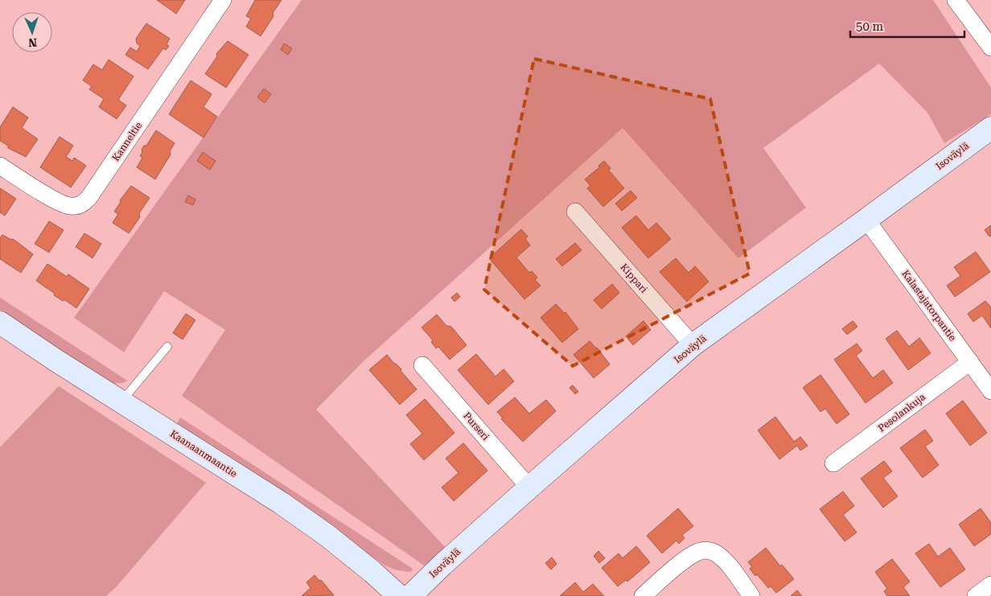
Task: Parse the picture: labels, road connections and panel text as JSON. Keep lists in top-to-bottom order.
{
  "streets": {
    "street": [
      "Kanneltie",
      "Isoväylä",
      "Kippari",
      "Kalastajatorpantie",
      "Pesolankuja",
      "Purseri",
      "Kaanaanmaantie"
    ]
  },
  "crossings": [
    ["Isoväylä", "Kippari"],
    ["Isoväylä", "Kalastajatorpantie"],
    ["Isoväylä", "Purseri"],
    ["Kalastajatorpantie", "Pesolankuja"]
  ],
  "scale_bar": "50 m",
  "north": "bottom"
}
